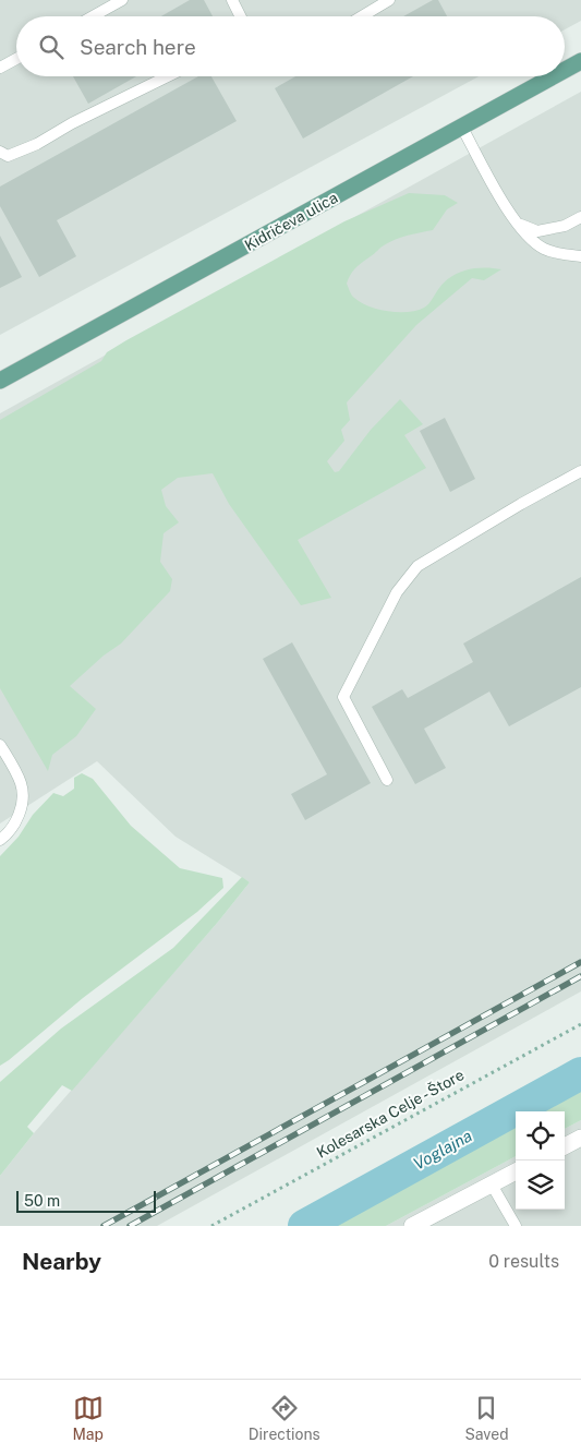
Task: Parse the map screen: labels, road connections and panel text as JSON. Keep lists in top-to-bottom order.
{
  "streets": {
    "main road": ["Kidričeva ulica"],
    "path": ["Kolesarska Celje - Štore"]
  },
  "water": ["Voglajna"],
  "scale_bar": "50 m",
  "page": {
    "search": "Search here",
    "scale": "50 m",
    "heading": ["Nearby", "0 results"],
    "nav": ["Map", "Directions", "Saved"]
  }
}
